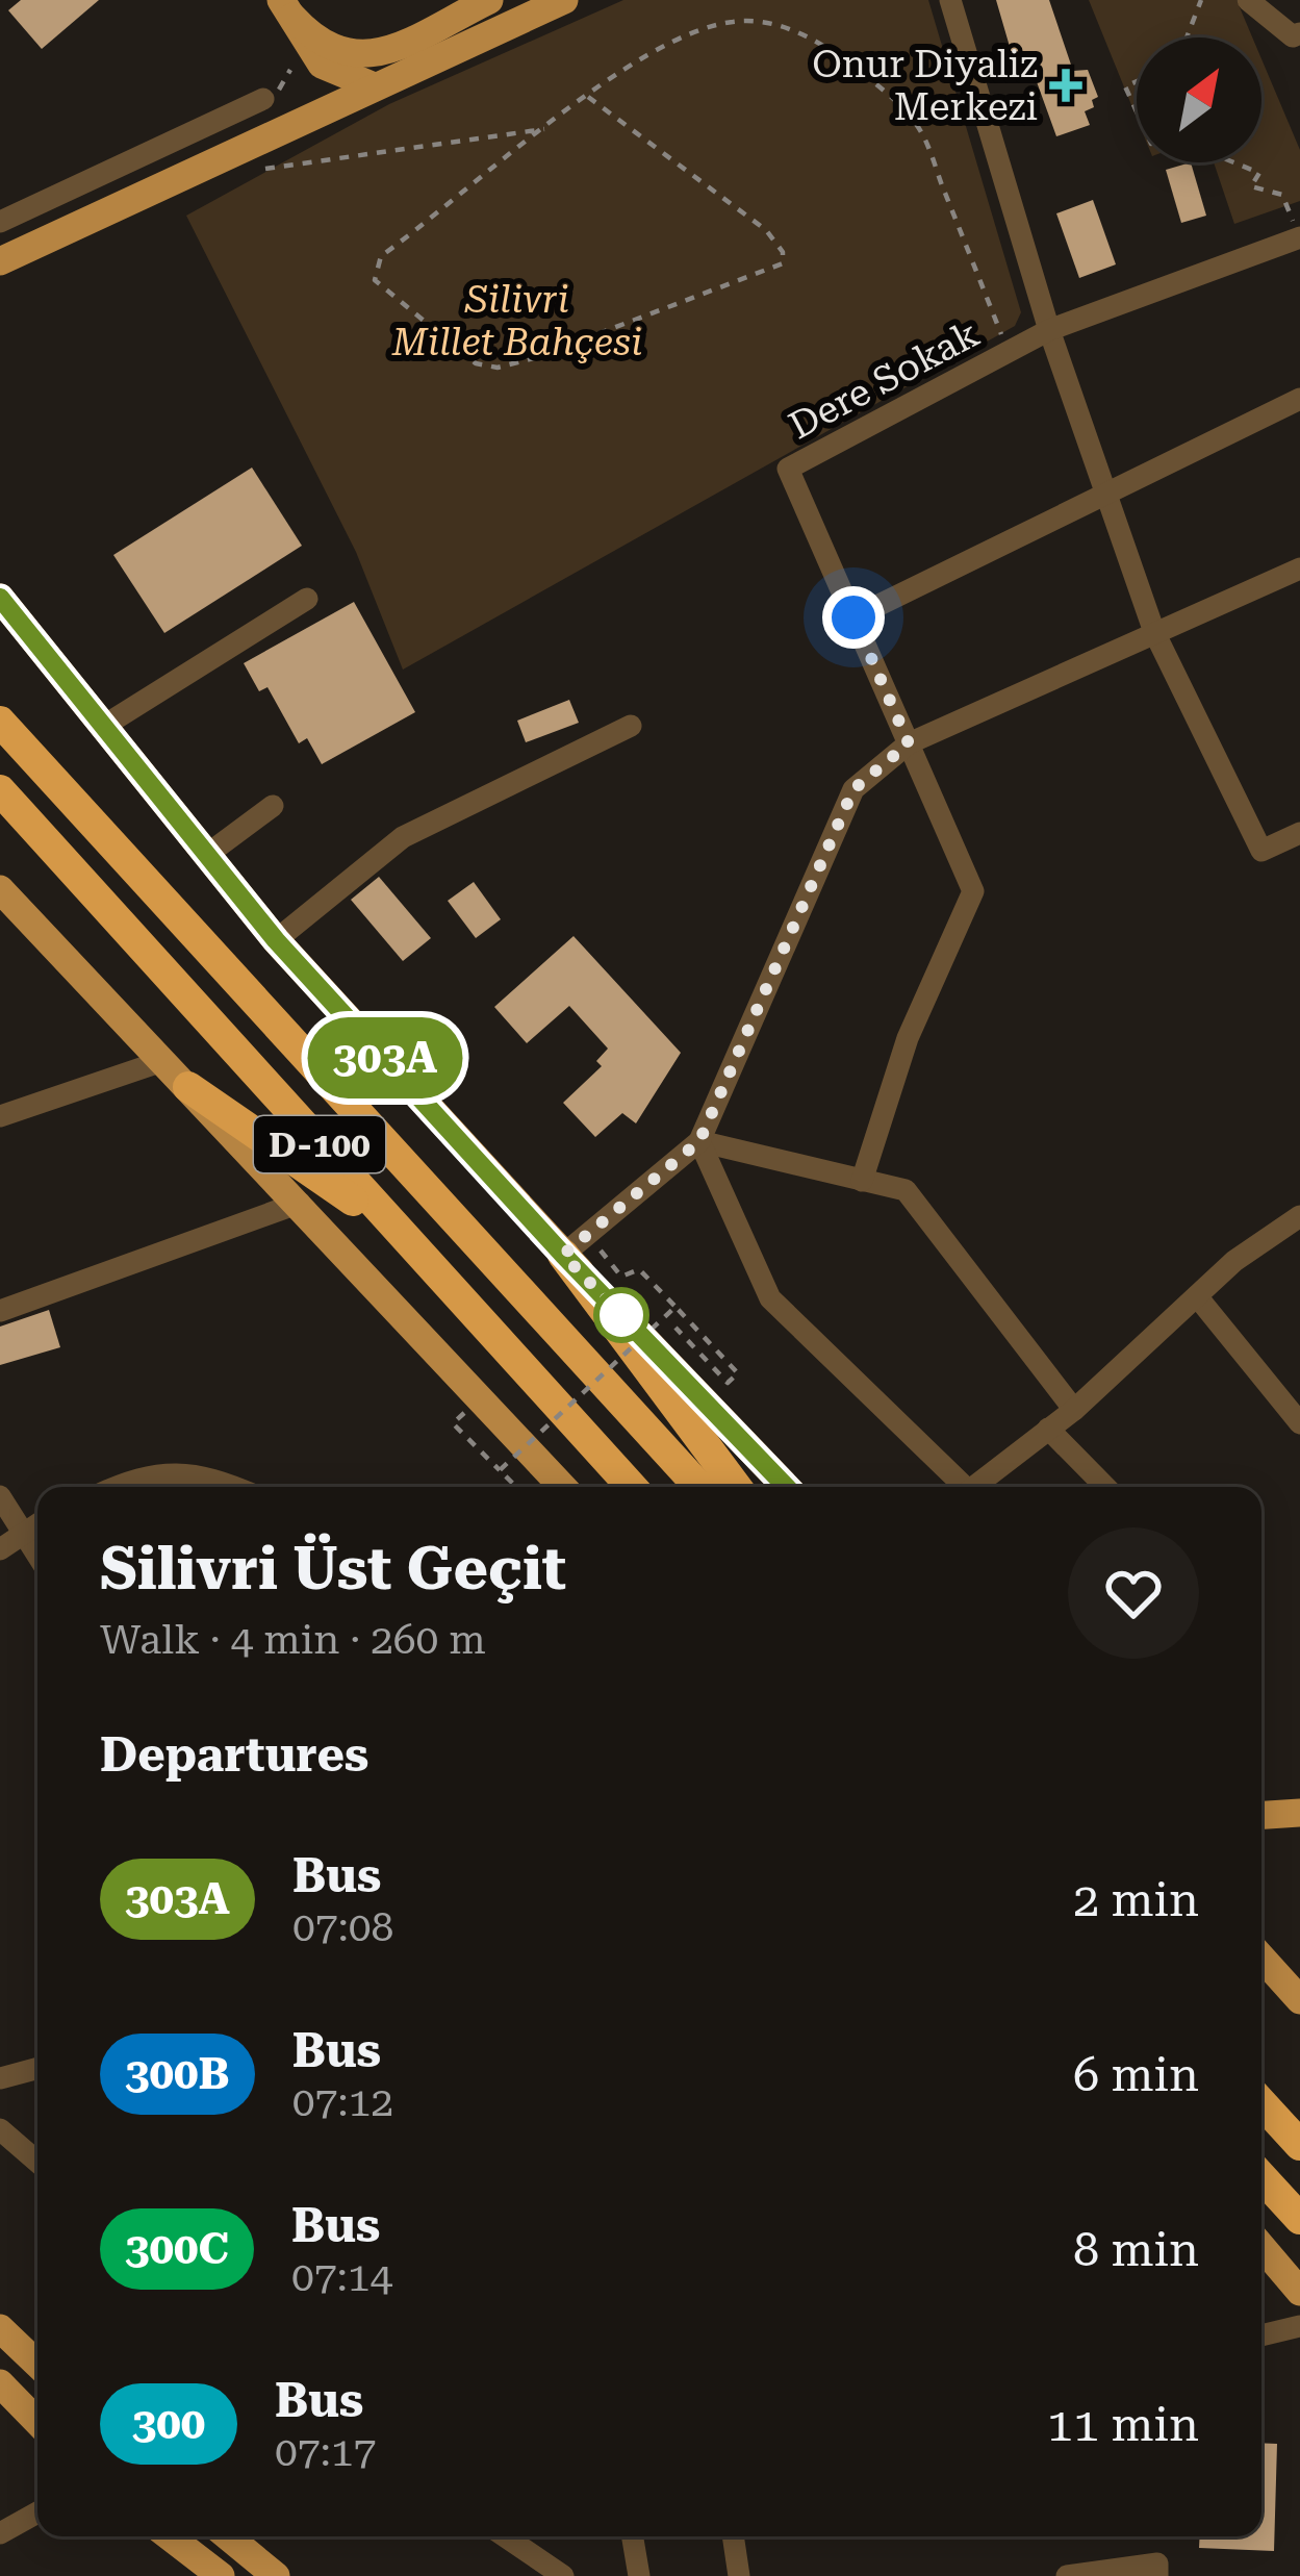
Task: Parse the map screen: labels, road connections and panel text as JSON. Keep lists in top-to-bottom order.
{
  "streets": {
    "highway": ["D-100"],
    "street": ["Dere Sokak"]
  },
  "parks": ["Silivri Millet Bahçesi"],
  "places": {
    "health": ["Onur Diyaliz Merkezi"]
  },
  "lines": ["bus line 303A"],
  "north": "top right",
  "page": {
    "on_map": "303A",
    "heading": [
      ["Silivri Üst Geçit", "Walk · 4 min · 260 m"],
      "Departures"
    ],
    "list": [
      {
        "mark": "303A",
        "name": "Bus",
        "note": "07:08",
        "value": "2 min"
      },
      {
        "mark": "300B",
        "name": "Bus",
        "note": "07:12",
        "value": "6 min"
      },
      {
        "mark": "300C",
        "name": "Bus",
        "note": "07:14",
        "value": "8 min"
      },
      {
        "mark": "300",
        "name": "Bus",
        "note": "07:17",
        "value": "11 min"
      }
    ]
  }
}
